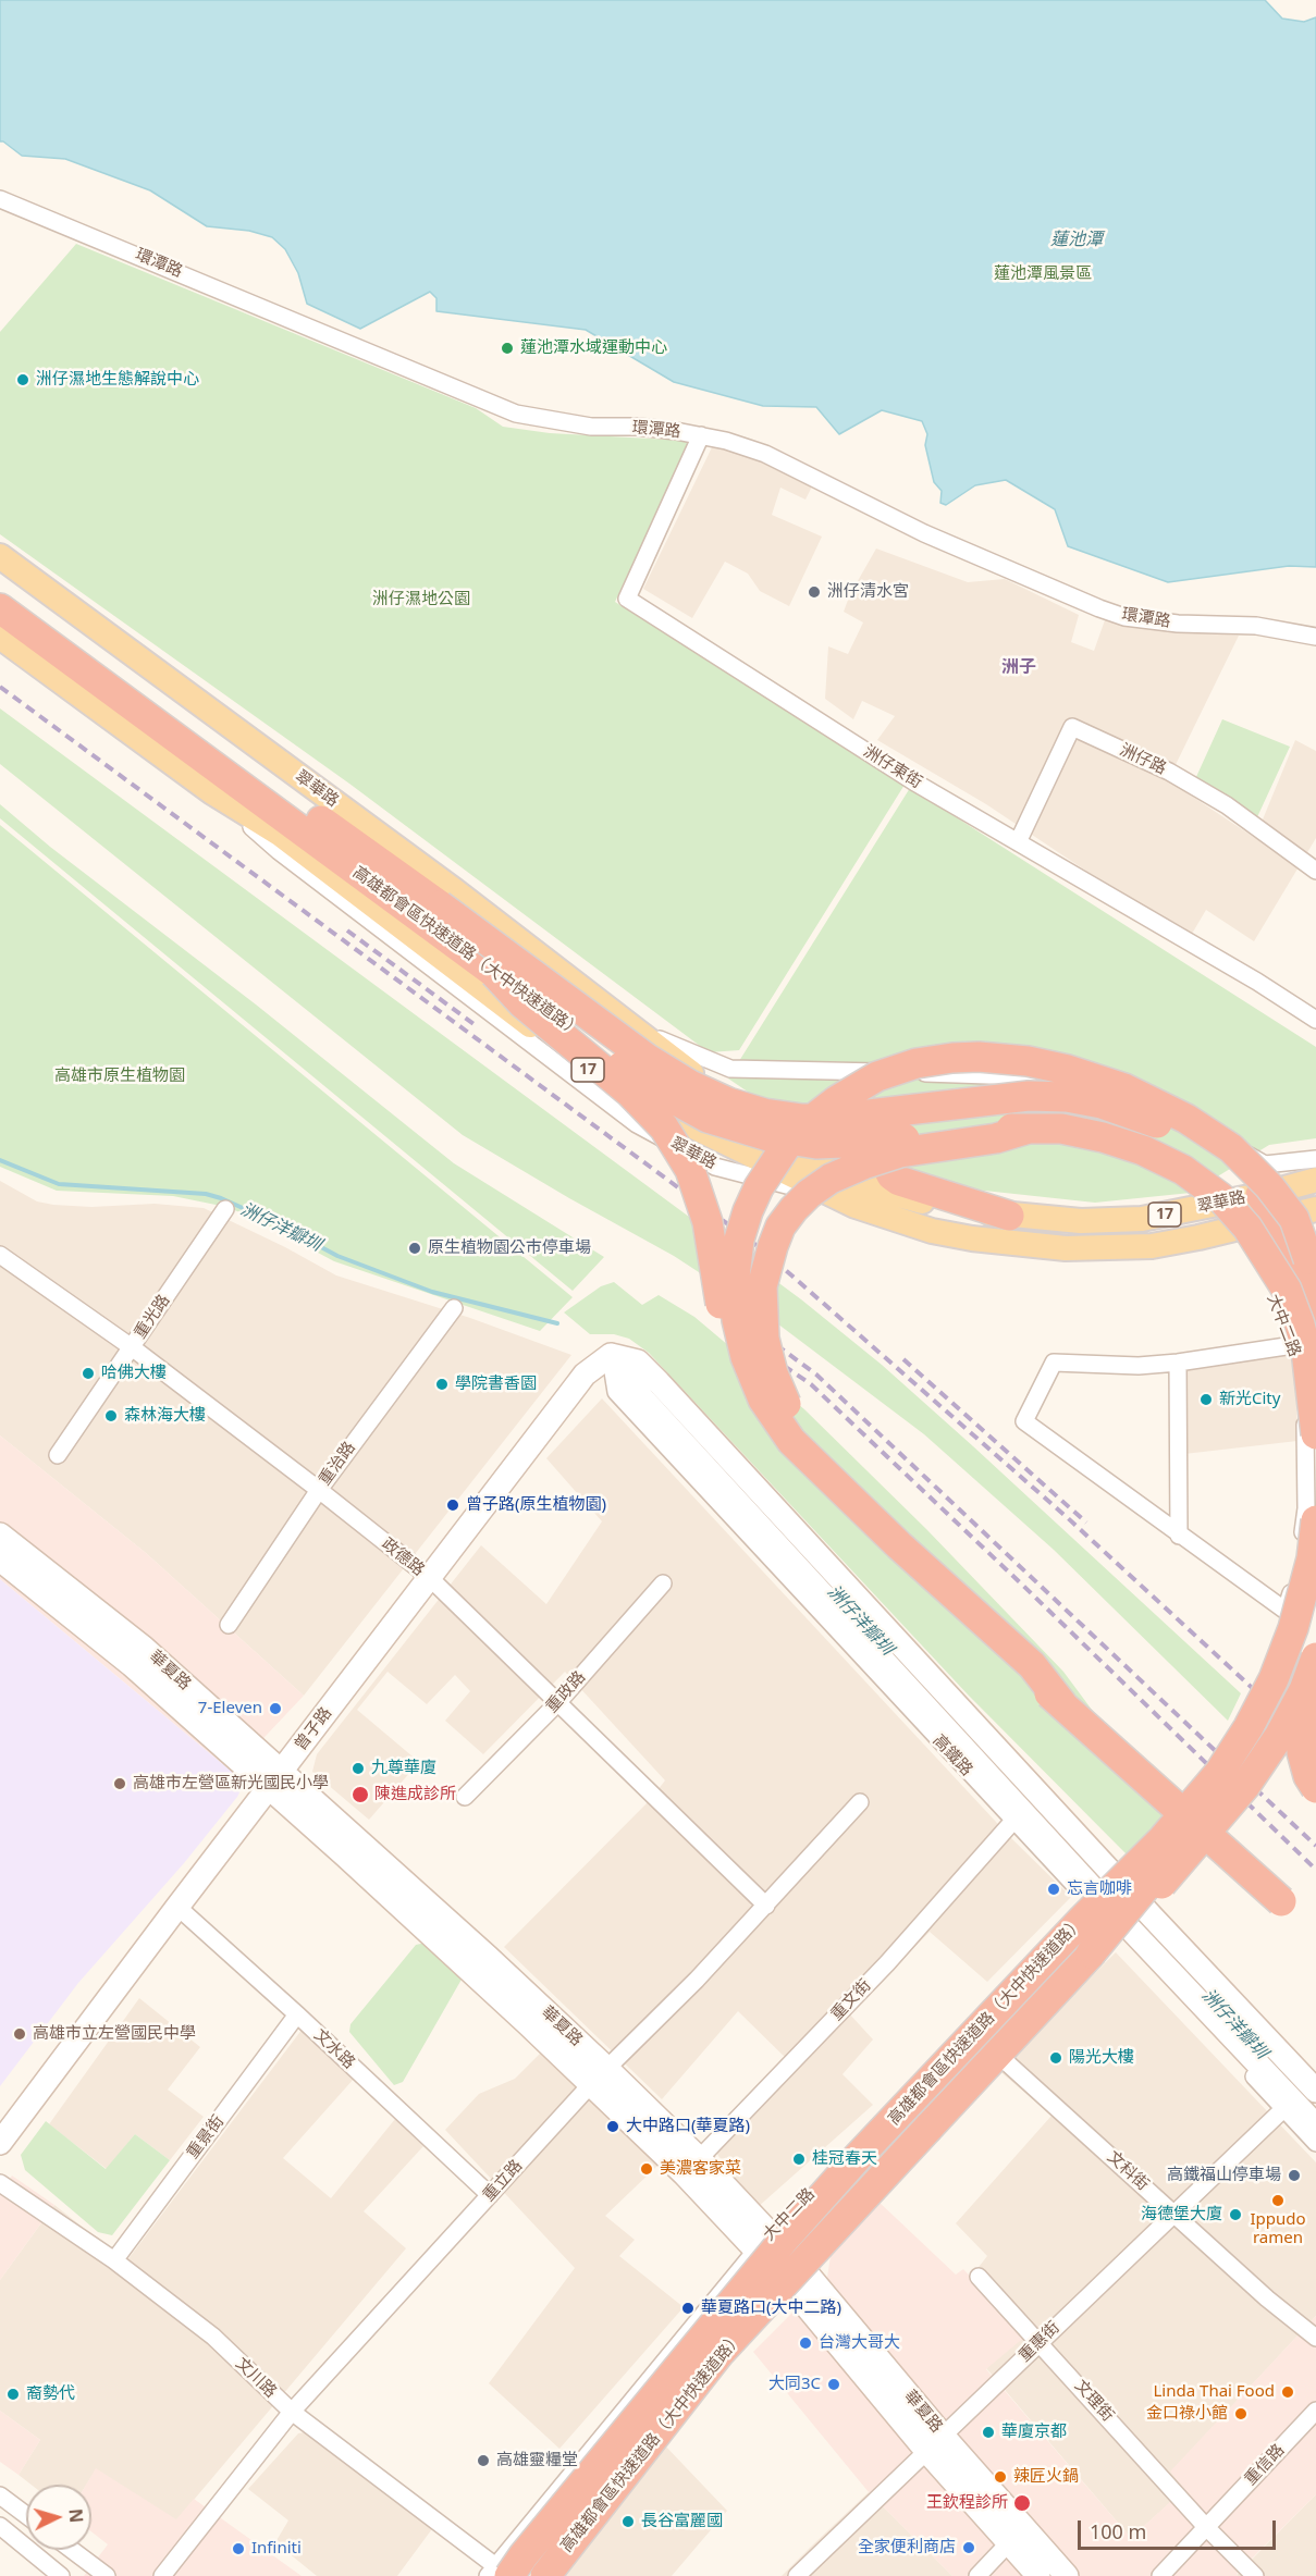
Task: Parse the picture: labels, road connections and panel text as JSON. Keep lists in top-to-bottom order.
{
  "streets": {
    "highway": ["高雄都會區快速道路（大中快速道路）"],
    "main road": ["翠華路", "17"],
    "street": [
      "環潭路",
      "洲仔路",
      "洲仔東街",
      "重光路",
      "大中二路",
      "重治路",
      "政德路",
      "華夏路",
      "重政路",
      "曾子路",
      "高鐵路",
      "重文街",
      "文水路",
      "重景街",
      "文科街",
      "重立路",
      "重惠街",
      "文川路",
      "文理街",
      "重信路"
    ]
  },
  "crossings": [
    ["環潭路", "洲仔東街"],
    ["洲仔路", "洲仔東街"],
    ["翠華路", "高雄都會區快速道路（大中快速道路）"],
    ["翠華路", "大中二路"],
    ["高雄都會區快速道路（大中快速道路）", "大中二路"],
    ["高雄都會區快速道路（大中快速道路）", "文川路"],
    ["重光路", "政德路"],
    ["大中二路", "華夏路"],
    ["大中二路", "高鐵路"],
    ["大中二路", "文科街"],
    ["大中二路", "文川路"],
    ["重治路", "政德路"],
    ["政德路", "重政路"],
    ["政德路", "曾子路"],
    ["政德路", "重立路"],
    ["華夏路", "曾子路"],
    ["華夏路", "重文街"],
    ["華夏路", "重立路"],
    ["華夏路", "重惠街"],
    ["曾子路", "高鐵路"],
    ["曾子路", "文水路"],
    ["高鐵路", "重文街"],
    ["高鐵路", "重惠街"],
    ["文水路", "重景街"],
    ["文水路", "重立路"],
    ["重景街", "文川路"],
    ["文科街", "重惠街"],
    ["重立路", "文川路"],
    ["重惠街", "文理街"],
    ["文理街", "重信路"]
  ],
  "districts": ["洲子"],
  "water": ["蓮池潭", "洲仔洋瓣圳"],
  "parks": ["蓮池潭風景區", "洲仔濕地公園", "高雄市原生植物園"],
  "places": [
    "蓮池潭水域運動中心",
    "洲仔濕地生態解說中心",
    "洲仔清水宮",
    "原生植物園公巿停車場",
    "哈佛大樓",
    "學院書香園",
    "新光City",
    "森林海大樓",
    "曾子路(原生植物園)",
    "7-Eleven",
    "九尊華廈",
    "高雄市左營區新光國民小學",
    "陳進成診所",
    "忘言咖啡",
    "高雄市立左營國民中學",
    "陽光大樓",
    "大中路口(華夏路)",
    "桂冠春天",
    "美濃客家菜",
    "高鐵福山停車場",
    "Ippudo ramen",
    "海德堡大廈",
    "華夏路口(大中二路)",
    "台灣大哥大",
    "大同3C",
    "Linda Thai Food",
    "裔勢代",
    "金口祿小館",
    "華廈京都",
    "高雄靈糧堂",
    "辣匠火鍋",
    "王欽程診所",
    "長谷富麗國",
    "全家便利商店",
    "Infiniti"
  ],
  "scale_bar": "100 m",
  "north": "right"
}
